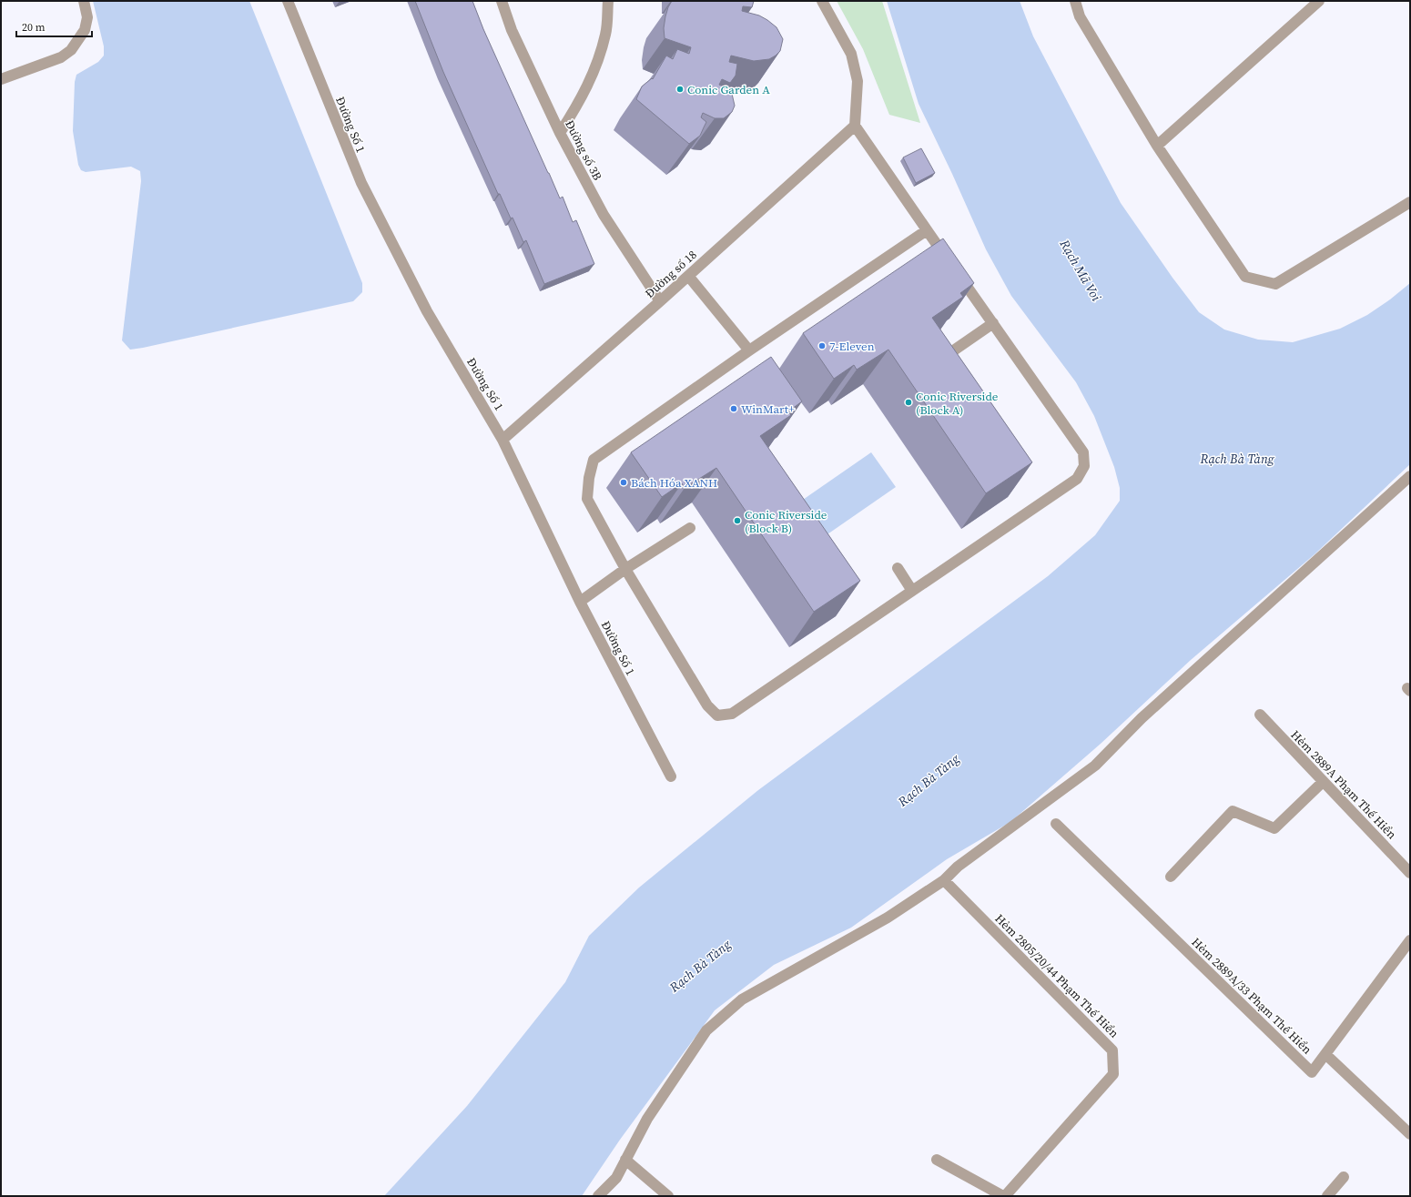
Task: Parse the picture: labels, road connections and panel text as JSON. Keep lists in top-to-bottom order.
{
  "streets": {
    "street": [
      "Đường Số 1",
      "Đường số 3B",
      "Đường số 18",
      "Hẻm 2889A Phạm Thế Hiển",
      "Hẻm 2805/20/44 Phạm Thế Hiển",
      "Hẻm 2889A/33 Phạm Thế Hiển"
    ]
  },
  "crossings": [
    ["Đường Số 1", "Đường số 18"],
    ["Đường số 3B", "Đường số 18"]
  ],
  "water": ["Rạch Mã Voi", "Rạch Bà Tàng"],
  "places": [
    "Conic Garden A",
    "7-Eleven",
    "Conic Riverside (Block A)",
    "WinMart+",
    "Bách Hóa XANH",
    "Conic Riverside (Block B)"
  ],
  "scale_bar": "20 m"
}
